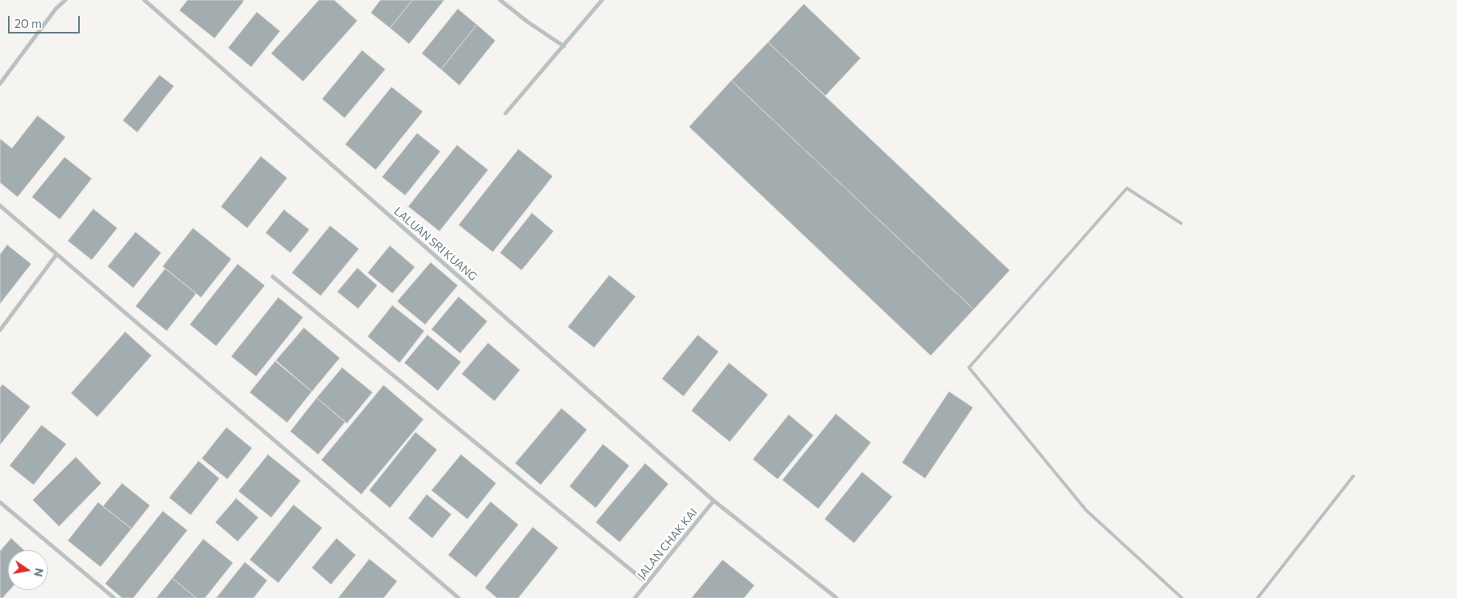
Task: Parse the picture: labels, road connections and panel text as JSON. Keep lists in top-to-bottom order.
{
  "streets": {
    "street": ["LALUAN SRI KUANG", "JALAN CHAK KAI"]
  },
  "crossings": [
    ["LALUAN SRI KUANG", "JALAN CHAK KAI"]
  ],
  "scale_bar": "20 m",
  "north": "right"
}
